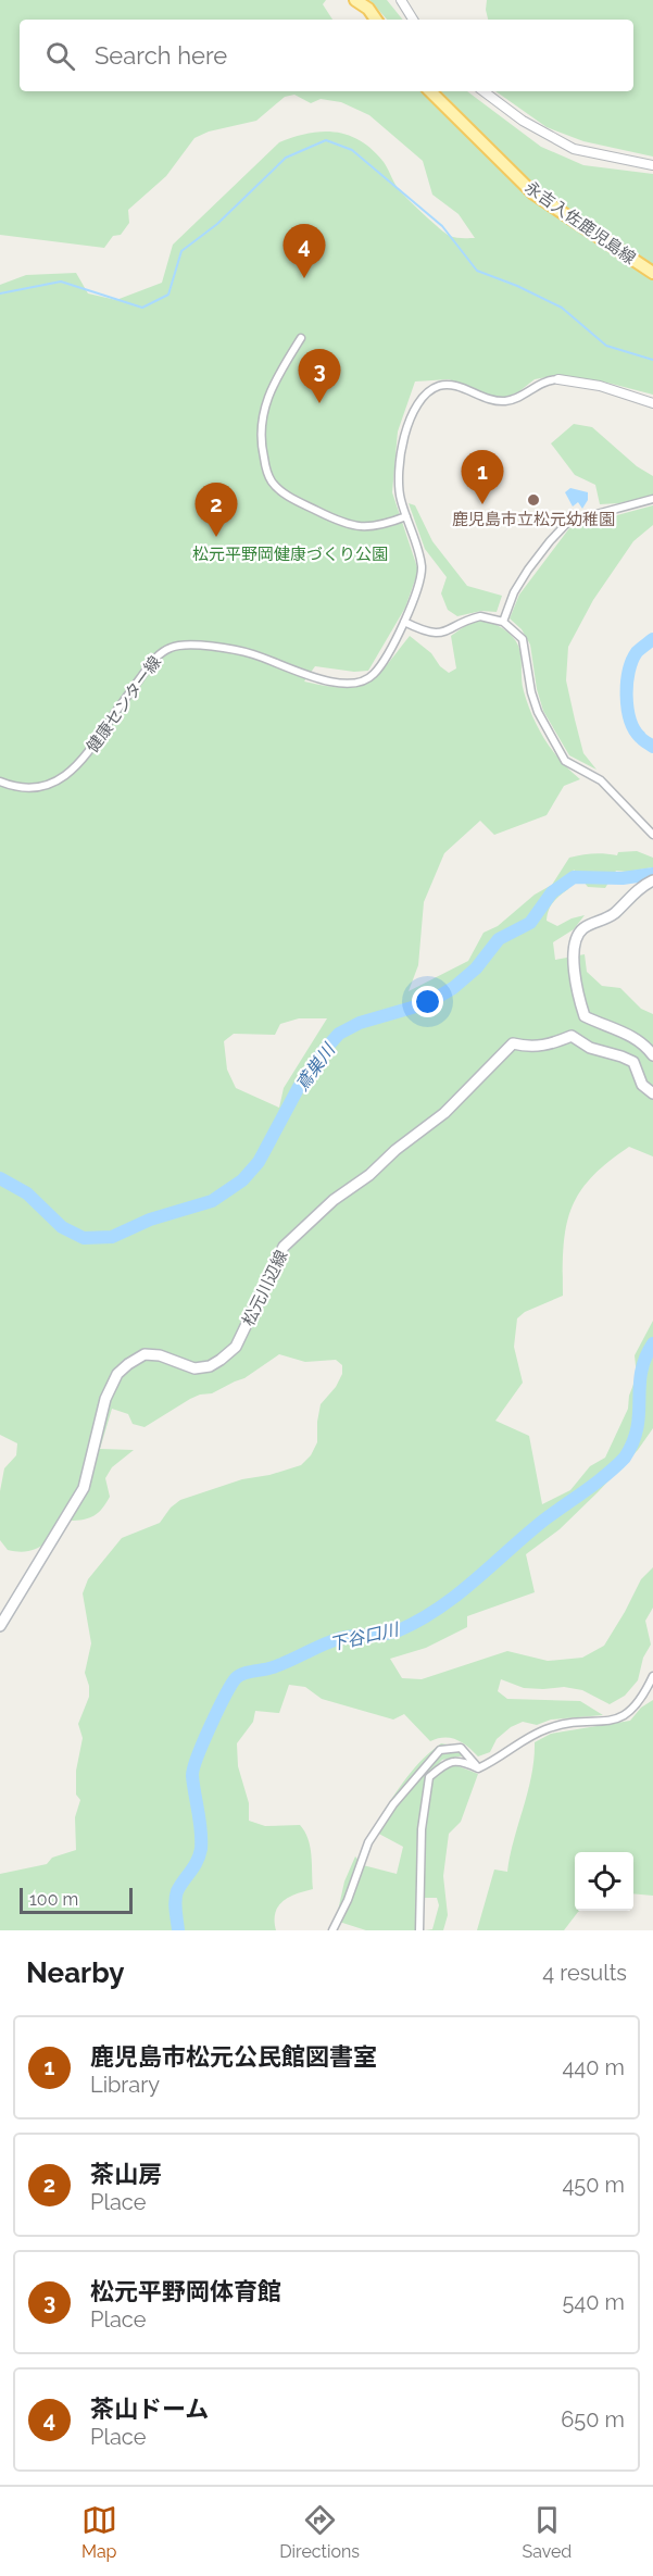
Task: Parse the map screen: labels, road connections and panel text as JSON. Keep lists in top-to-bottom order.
{
  "streets": {
    "main road": ["永吉入佐鹿児島線", "松元川辺線"],
    "street": ["健康センター線"]
  },
  "water": ["鳶巣川", "下谷口川"],
  "parks": ["松元平野岡健康づくり公園"],
  "places": ["鹿児島市立松元幼稚園"],
  "scale_bar": "100 m",
  "page": {
    "search": "Search here",
    "pins": [
      "4",
      "3",
      "1",
      "2"
    ],
    "scale": "100 m",
    "heading": ["Nearby", "4 results"],
    "list": [
      {
        "mark": "1",
        "name": "鹿児島市松元公民館図書室",
        "note": "Library",
        "value": "440 m"
      },
      {
        "mark": "2",
        "name": "茶山房",
        "note": "Place",
        "value": "450 m"
      },
      {
        "mark": "3",
        "name": "松元平野岡体育館",
        "note": "Place",
        "value": "540 m"
      },
      {
        "mark": "4",
        "name": "茶山ドーム",
        "note": "Place",
        "value": "650 m"
      }
    ],
    "nav": ["Map", "Directions", "Saved"]
  }
}
